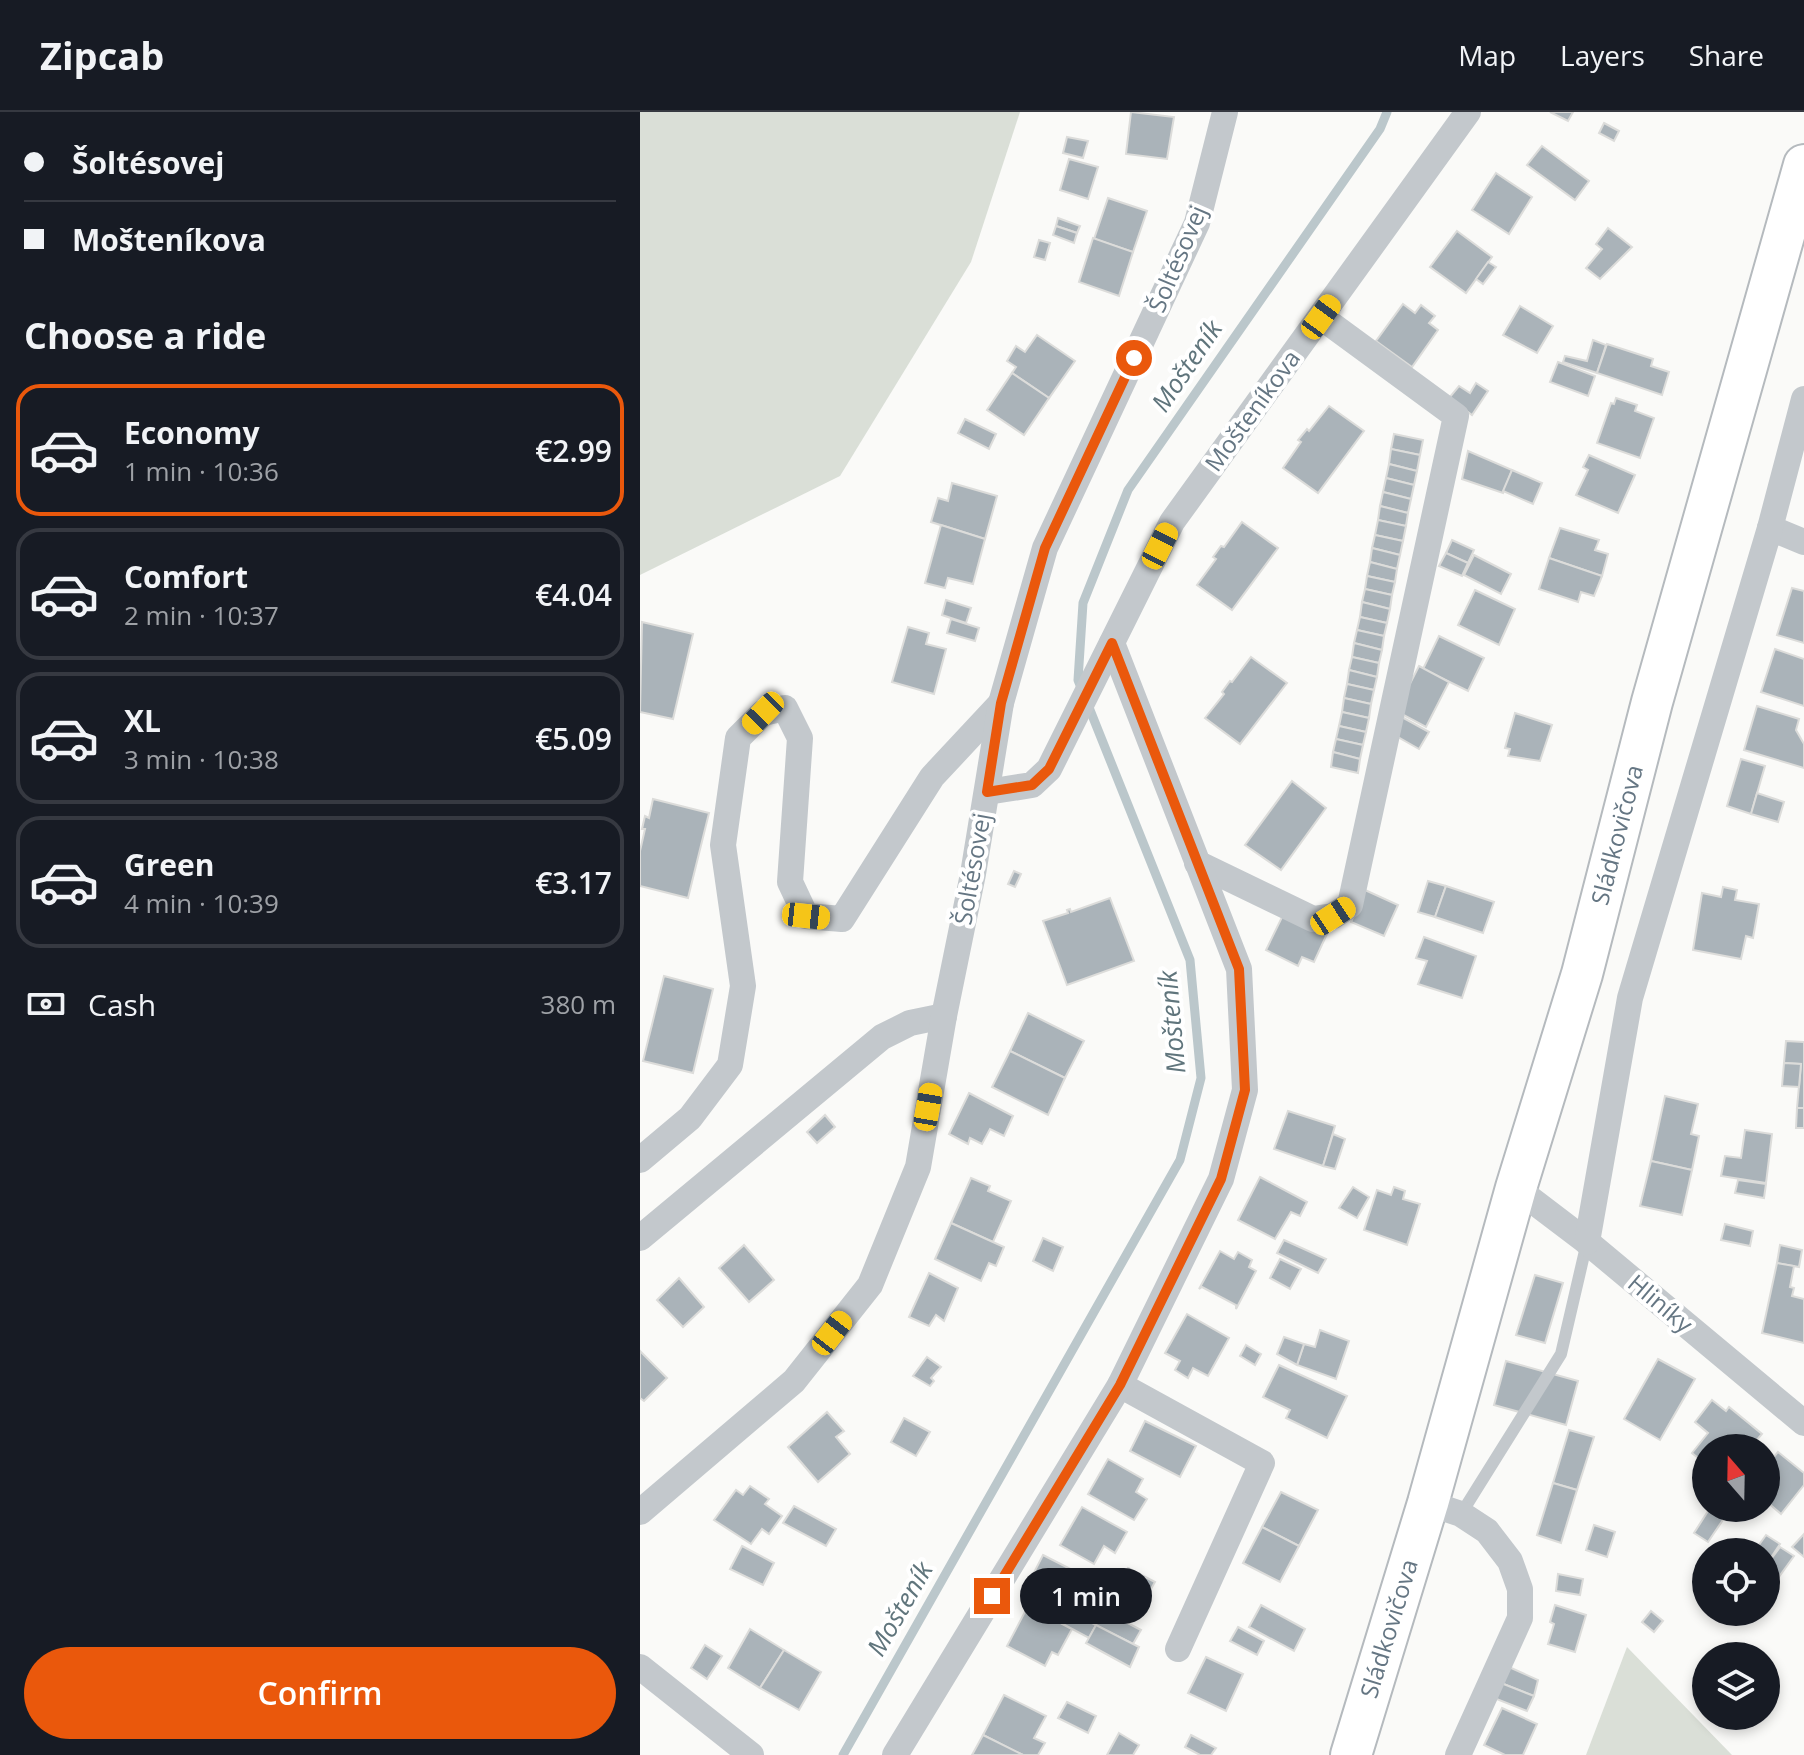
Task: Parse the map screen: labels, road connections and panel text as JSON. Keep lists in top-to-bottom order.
{
  "streets": {
    "main road": ["Sládkovičova"],
    "street": ["Šoltésovej", "Mošteníkova", "Hliníky"]
  },
  "crossings": [
    ["Šoltésovej", "Mošteníkova"],
    ["Sládkovičova", "Hliníky"]
  ],
  "water": ["Mošteník"],
  "north": "top",
  "page": {
    "header": "Zipcab",
    "nav": ["Map", "Layers", "Share"],
    "banner": ["Šoltésovej", "Mošteníkova"],
    "heading": "Choose a ride",
    "list": [
      {
        "name": "Economy",
        "note": "1 min · 10:36",
        "value": "€2.99"
      },
      {
        "name": "Comfort",
        "note": "2 min · 10:37",
        "value": "€4.04"
      },
      {
        "name": "XL",
        "note": "3 min · 10:38",
        "value": "€5.09"
      },
      {
        "name": "Green",
        "note": "4 min · 10:39",
        "value": "€3.17"
      }
    ],
    "pay": ["Cash", "380 m"],
    "bubble": "1 min",
    "buttons": "Confirm"
  }
}
